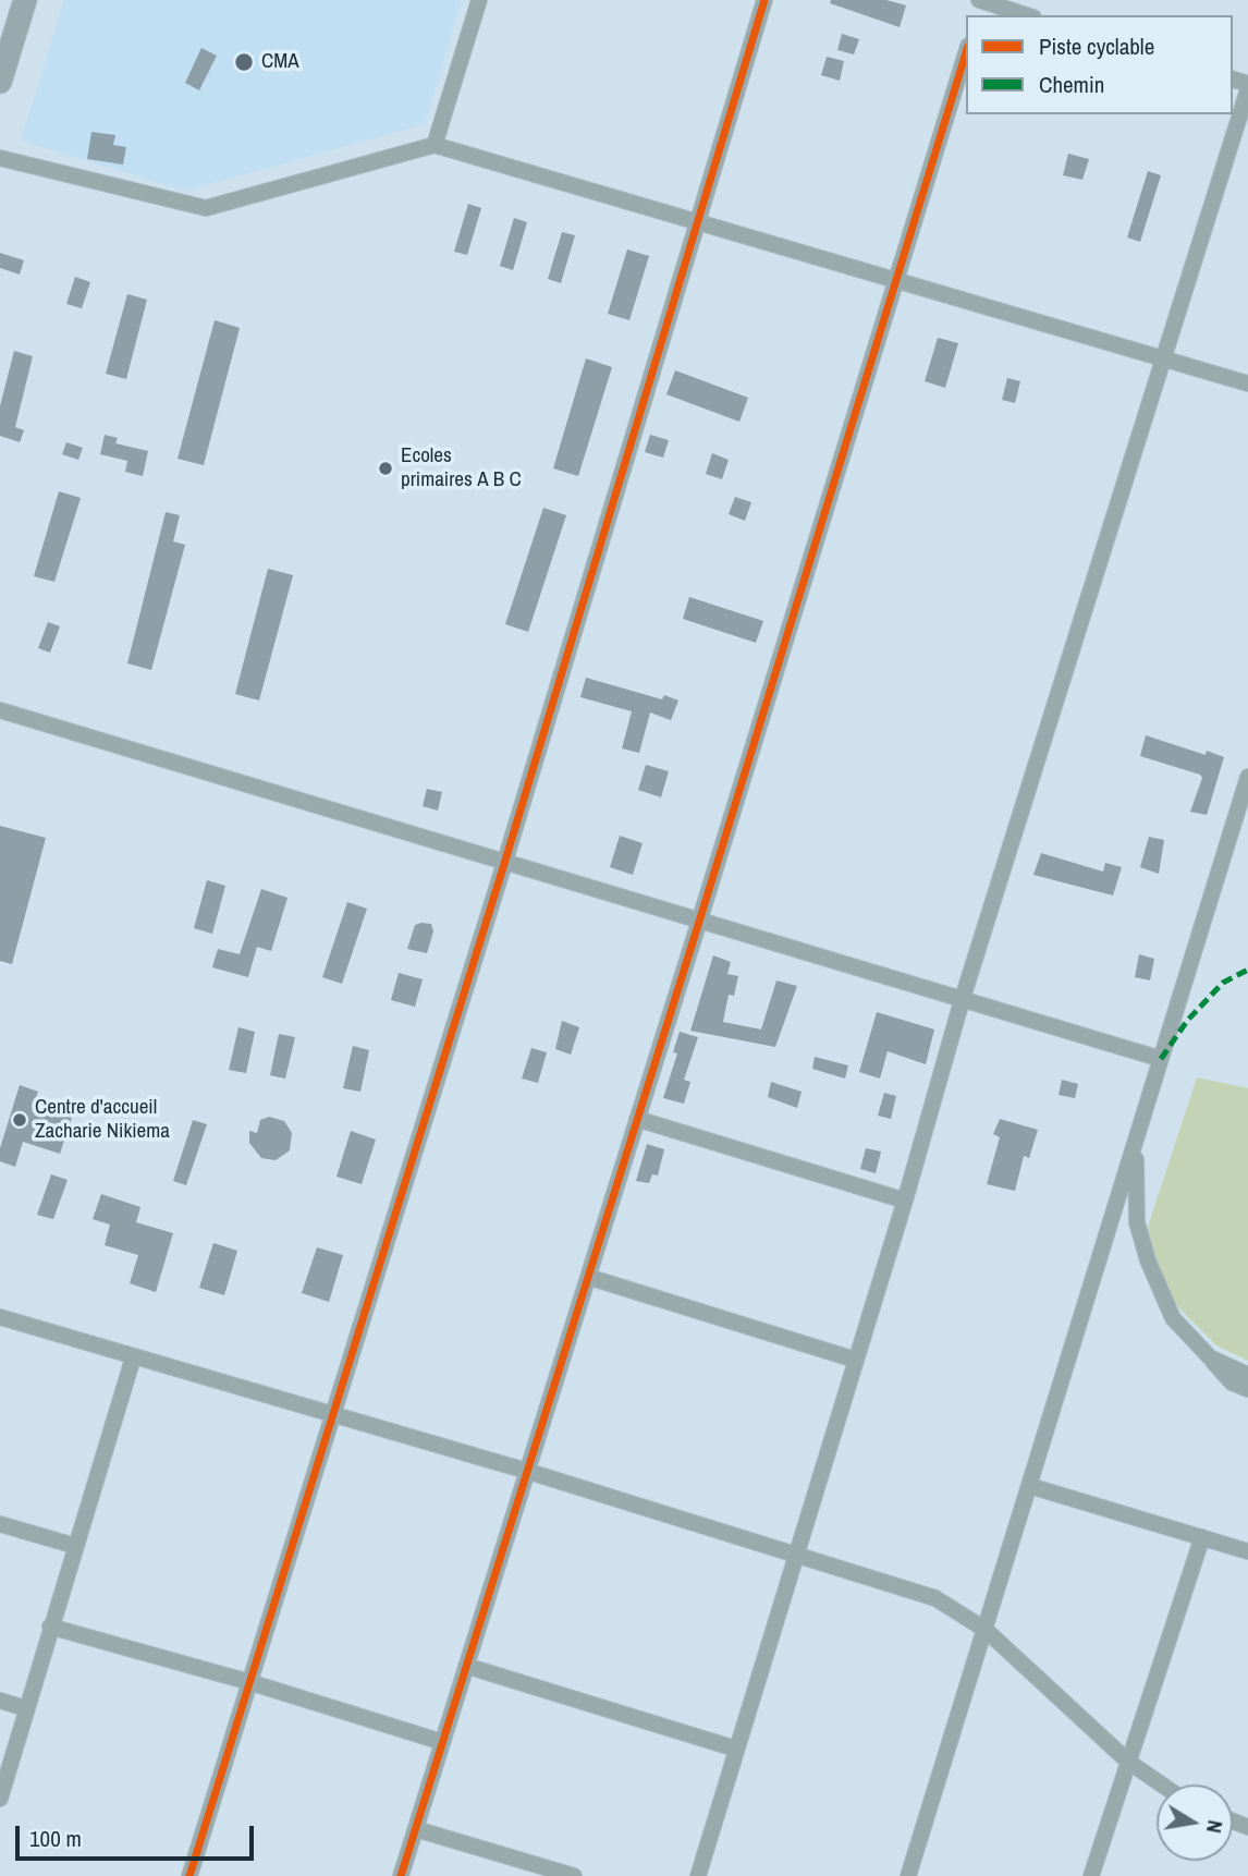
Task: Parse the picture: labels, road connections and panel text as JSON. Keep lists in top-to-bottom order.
{
  "places": ["CMA", "Ecoles primaires A B C", "Centre d'accueil Zacharie Nikiema"],
  "legend": ["Piste cyclable", "Chemin"],
  "scale_bar": "100 m",
  "north": "right"
}
